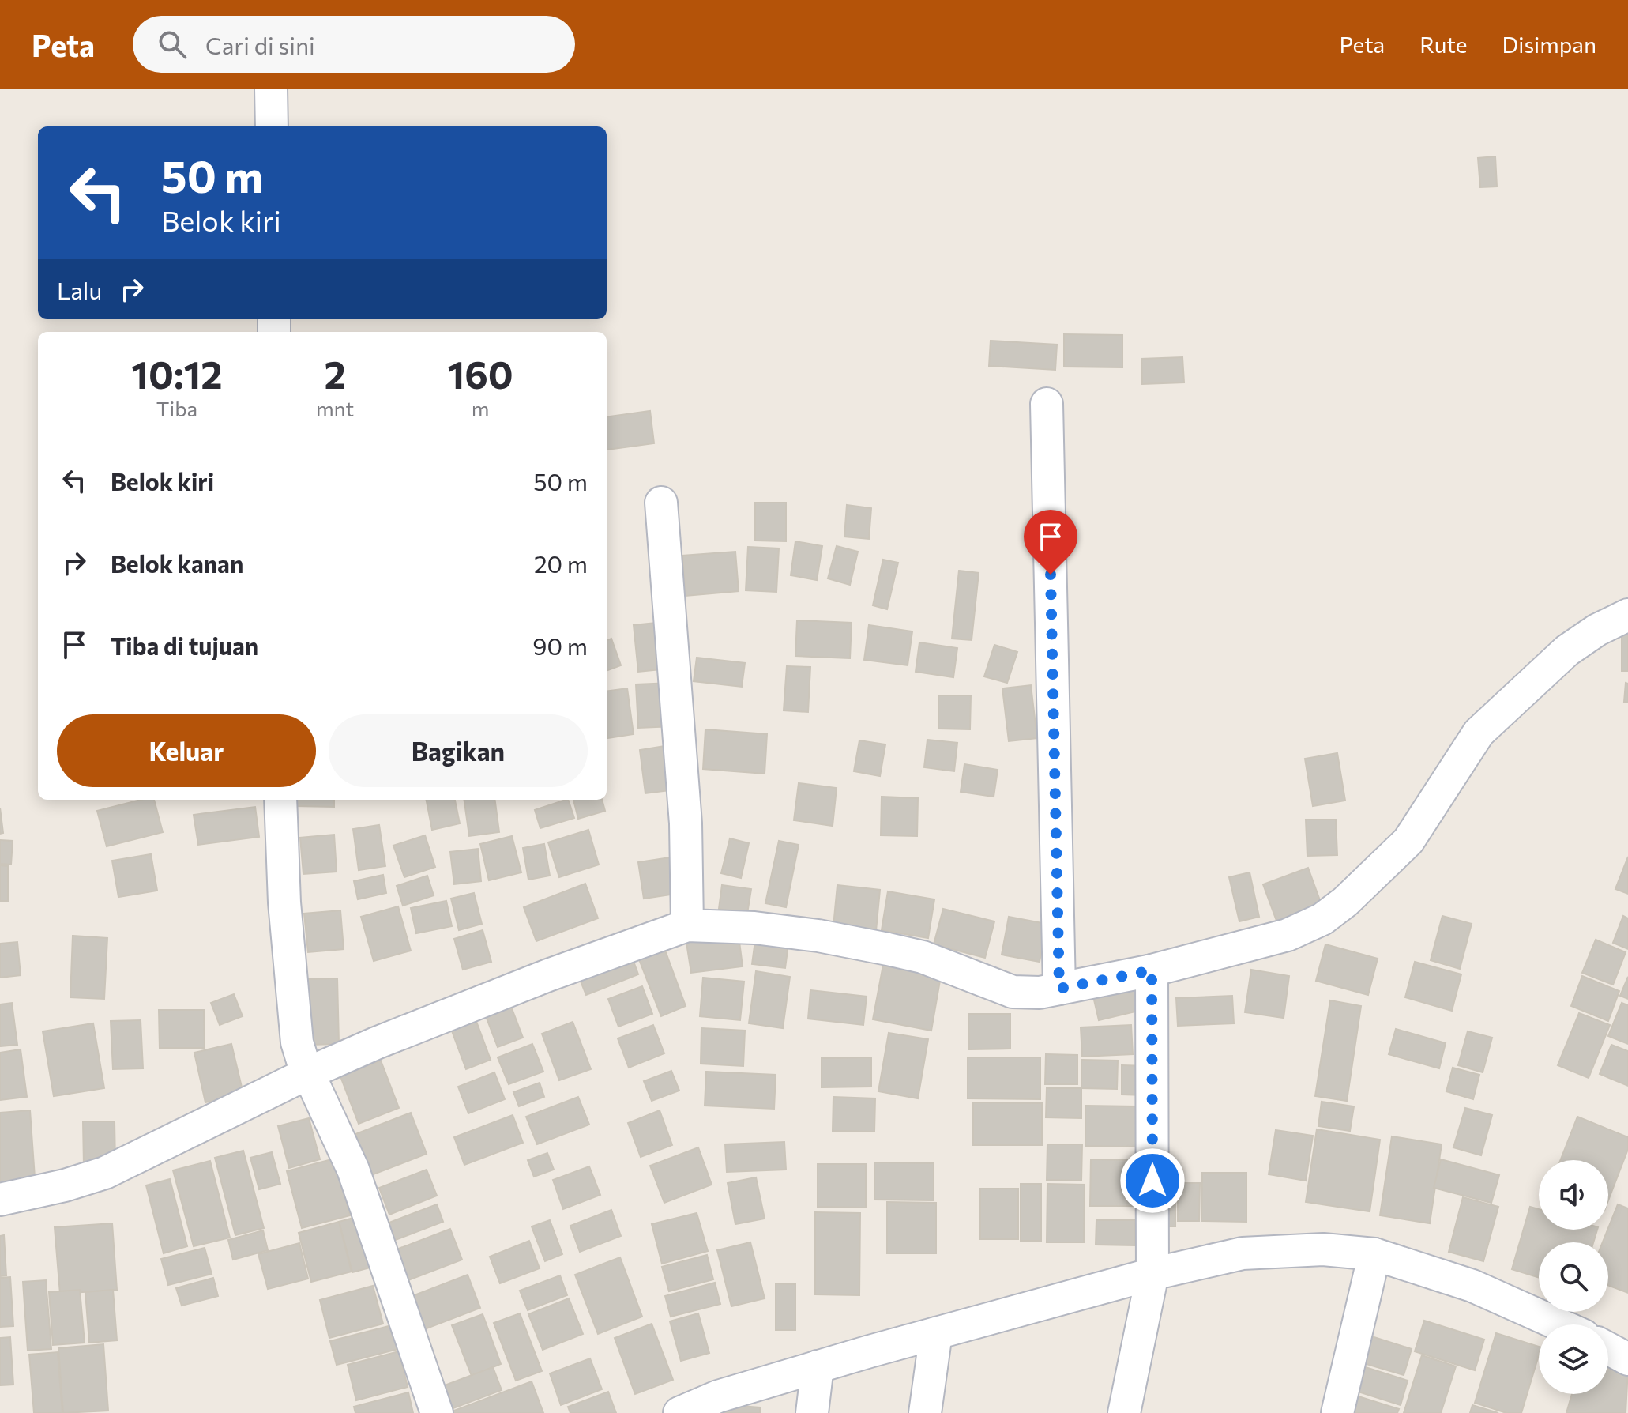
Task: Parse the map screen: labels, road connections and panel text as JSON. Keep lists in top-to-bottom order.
{
  "page": {
    "header": "Peta",
    "search": "Cari di sini",
    "nav": ["Peta", "Rute", "Disimpan"],
    "turn": ["50 m", "Belok kiri"],
    "then": "Lalu",
    "eta": [
      "10:12",
      "Tiba",
      "2",
      "mnt",
      "160",
      "m"
    ],
    "list": [
      {
        "name": "Belok kiri",
        "value": "50 m"
      },
      {
        "name": "Belok kanan",
        "value": "20 m"
      },
      {
        "name": "Tiba di tujuan",
        "value": "90 m"
      }
    ],
    "buttons": ["Keluar", "Bagikan"]
  }
}
